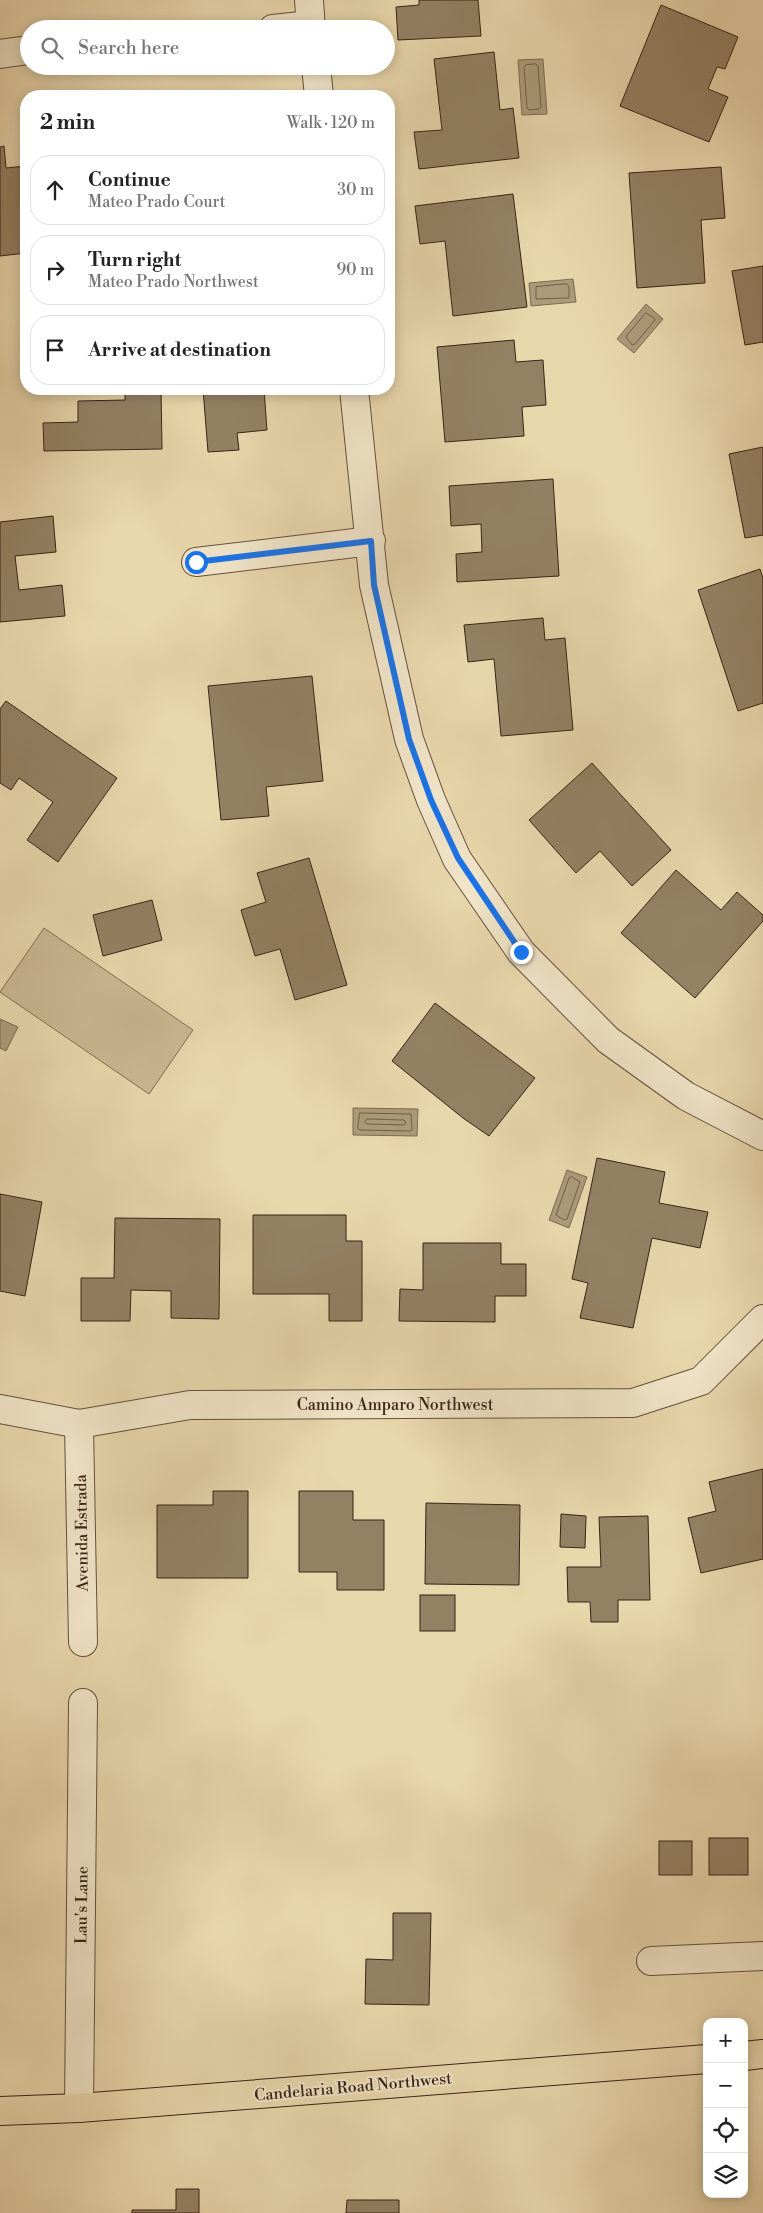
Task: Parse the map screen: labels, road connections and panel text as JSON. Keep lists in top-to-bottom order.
{
  "streets": {
    "main road": ["Candelaria Road Northwest"],
    "street": ["Camino Amparo Northwest", "Avenida Estrada", "Lau's Lane"]
  },
  "crossings": [
    ["Camino Amparo Northwest", "Avenida Estrada"],
    ["Lau's Lane", "Candelaria Road Northwest"]
  ],
  "page": {
    "search": "Search here",
    "heading": ["2 min", "Walk · 120 m"],
    "list": [
      ["Continue", "Mateo Prado Court", "30 m"],
      ["Turn right", "Mateo Prado Northwest", "90 m"],
      "Arrive at destination"
    ],
    "map_buttons": ["+", "−"]
  }
}
